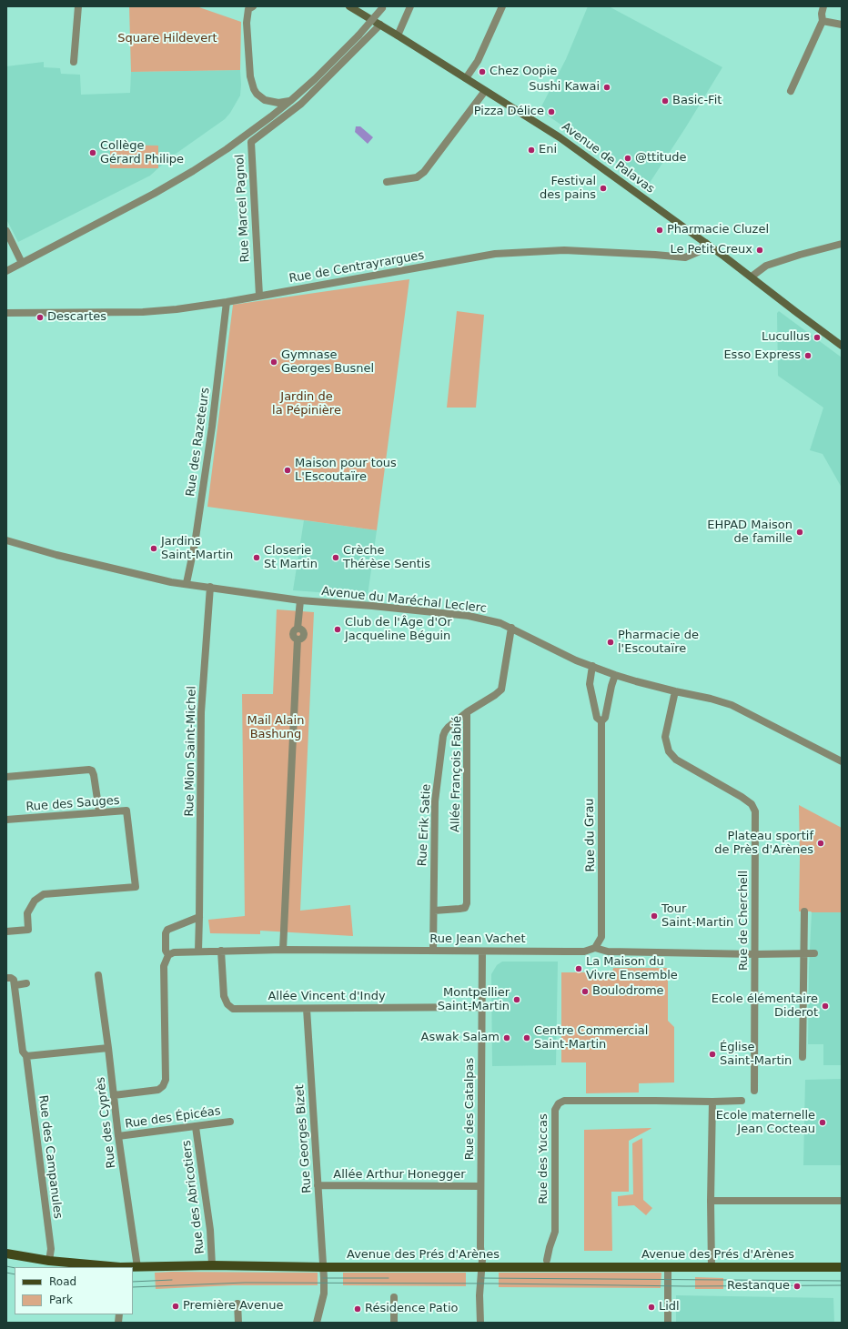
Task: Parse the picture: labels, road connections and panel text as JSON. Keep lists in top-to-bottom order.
{
  "streets": {
    "main road": ["Avenue de Palavas", "Avenue des Prés d'Arènes"],
    "street": [
      "Rue Marcel Pagnol",
      "Rue de Centrayrargues",
      "Rue des Razeteurs",
      "Avenue du Maréchal Leclerc",
      "Rue Mion Saint-Michel",
      "Allée François Fabié",
      "Rue des Sauges",
      "Rue Erik Satie",
      "Rue du Grau",
      "Rue de Cherchell",
      "Rue Jean Vachet",
      "Allée Vincent d'Indy",
      "Rue des Catalpas",
      "Rue des Épicéas",
      "Rue des Cyprès",
      "Rue Georges Bizet",
      "Rue des Campanules",
      "Rue des Yuccas",
      "Allée Arthur Honegger",
      "Rue des Abricotiers"
    ]
  },
  "crossings": [
    ["Avenue de Palavas", "Rue Marcel Pagnol"],
    ["Avenue de Palavas", "Rue de Centrayrargues"],
    ["Rue Marcel Pagnol", "Rue de Centrayrargues"],
    ["Rue de Centrayrargues", "Rue des Razeteurs"],
    ["Rue des Razeteurs", "Avenue du Maréchal Leclerc"],
    ["Avenue du Maréchal Leclerc", "Rue Mion Saint-Michel"],
    ["Avenue du Maréchal Leclerc", "Allée François Fabié"],
    ["Avenue du Maréchal Leclerc", "Rue du Grau"],
    ["Avenue du Maréchal Leclerc", "Rue de Cherchell"],
    ["Rue Mion Saint-Michel", "Rue Jean Vachet"],
    ["Allée François Fabié", "Rue Erik Satie"],
    ["Rue Erik Satie", "Rue Jean Vachet"],
    ["Rue du Grau", "Rue Jean Vachet"],
    ["Rue de Cherchell", "Rue Jean Vachet"],
    ["Rue Jean Vachet", "Allée Vincent d'Indy"],
    ["Rue Jean Vachet", "Rue des Catalpas"],
    ["Allée Vincent d'Indy", "Rue des Catalpas"],
    ["Allée Vincent d'Indy", "Rue Georges Bizet"],
    ["Rue des Catalpas", "Allée Arthur Honegger"],
    ["Rue des Catalpas", "Avenue des Prés d'Arènes"],
    ["Rue des Épicéas", "Rue des Cyprès"],
    ["Rue des Épicéas", "Rue des Abricotiers"],
    ["Rue des Cyprès", "Avenue des Prés d'Arènes"],
    ["Rue Georges Bizet", "Allée Arthur Honegger"],
    ["Rue Georges Bizet", "Avenue des Prés d'Arènes"],
    ["Rue des Campanules", "Avenue des Prés d'Arènes"],
    ["Rue des Abricotiers", "Avenue des Prés d'Arènes"]
  ],
  "parks": ["Square Hildevert", "Jardin de la Pépinière", "Mail Alain Bashung"],
  "places": [
    "Chez Oopie",
    "Sushi Kawai",
    "Basic-Fit",
    "Pizza Délice",
    "Eni",
    "Collège Gérard Philipe",
    "@ttitude",
    "Festival des pains",
    "Pharmacie Cluzel",
    "Le Petit Creux",
    "Descartes",
    "Lucullus",
    "Esso Express",
    "Gymnase Georges Busnel",
    "Maison pour tous L'Escoutaïre",
    "EHPAD Maison de famille",
    "Jardins Saint-Martin",
    "Closerie St Martin",
    "Crèche Thérèse Sentis",
    "Club de l'Âge d'Or Jacqueline Béguin",
    "Pharmacie de l'Escoutaïre",
    "Plateau sportif de Près d'Arènes",
    "Tour Saint-Martin",
    "La Maison du Vivre Ensemble",
    "Boulodrome",
    "Montpellier Saint-Martin",
    "Ecole élémentaire Diderot",
    "Aswak Salam",
    "Centre Commercial Saint-Martin",
    "Église Saint-Martin",
    "Ecole maternelle Jean Cocteau",
    "Restanque",
    "Première Avenue",
    "Lidl",
    "Résidence Patio"
  ],
  "legend": ["Road", "Park"]
}
